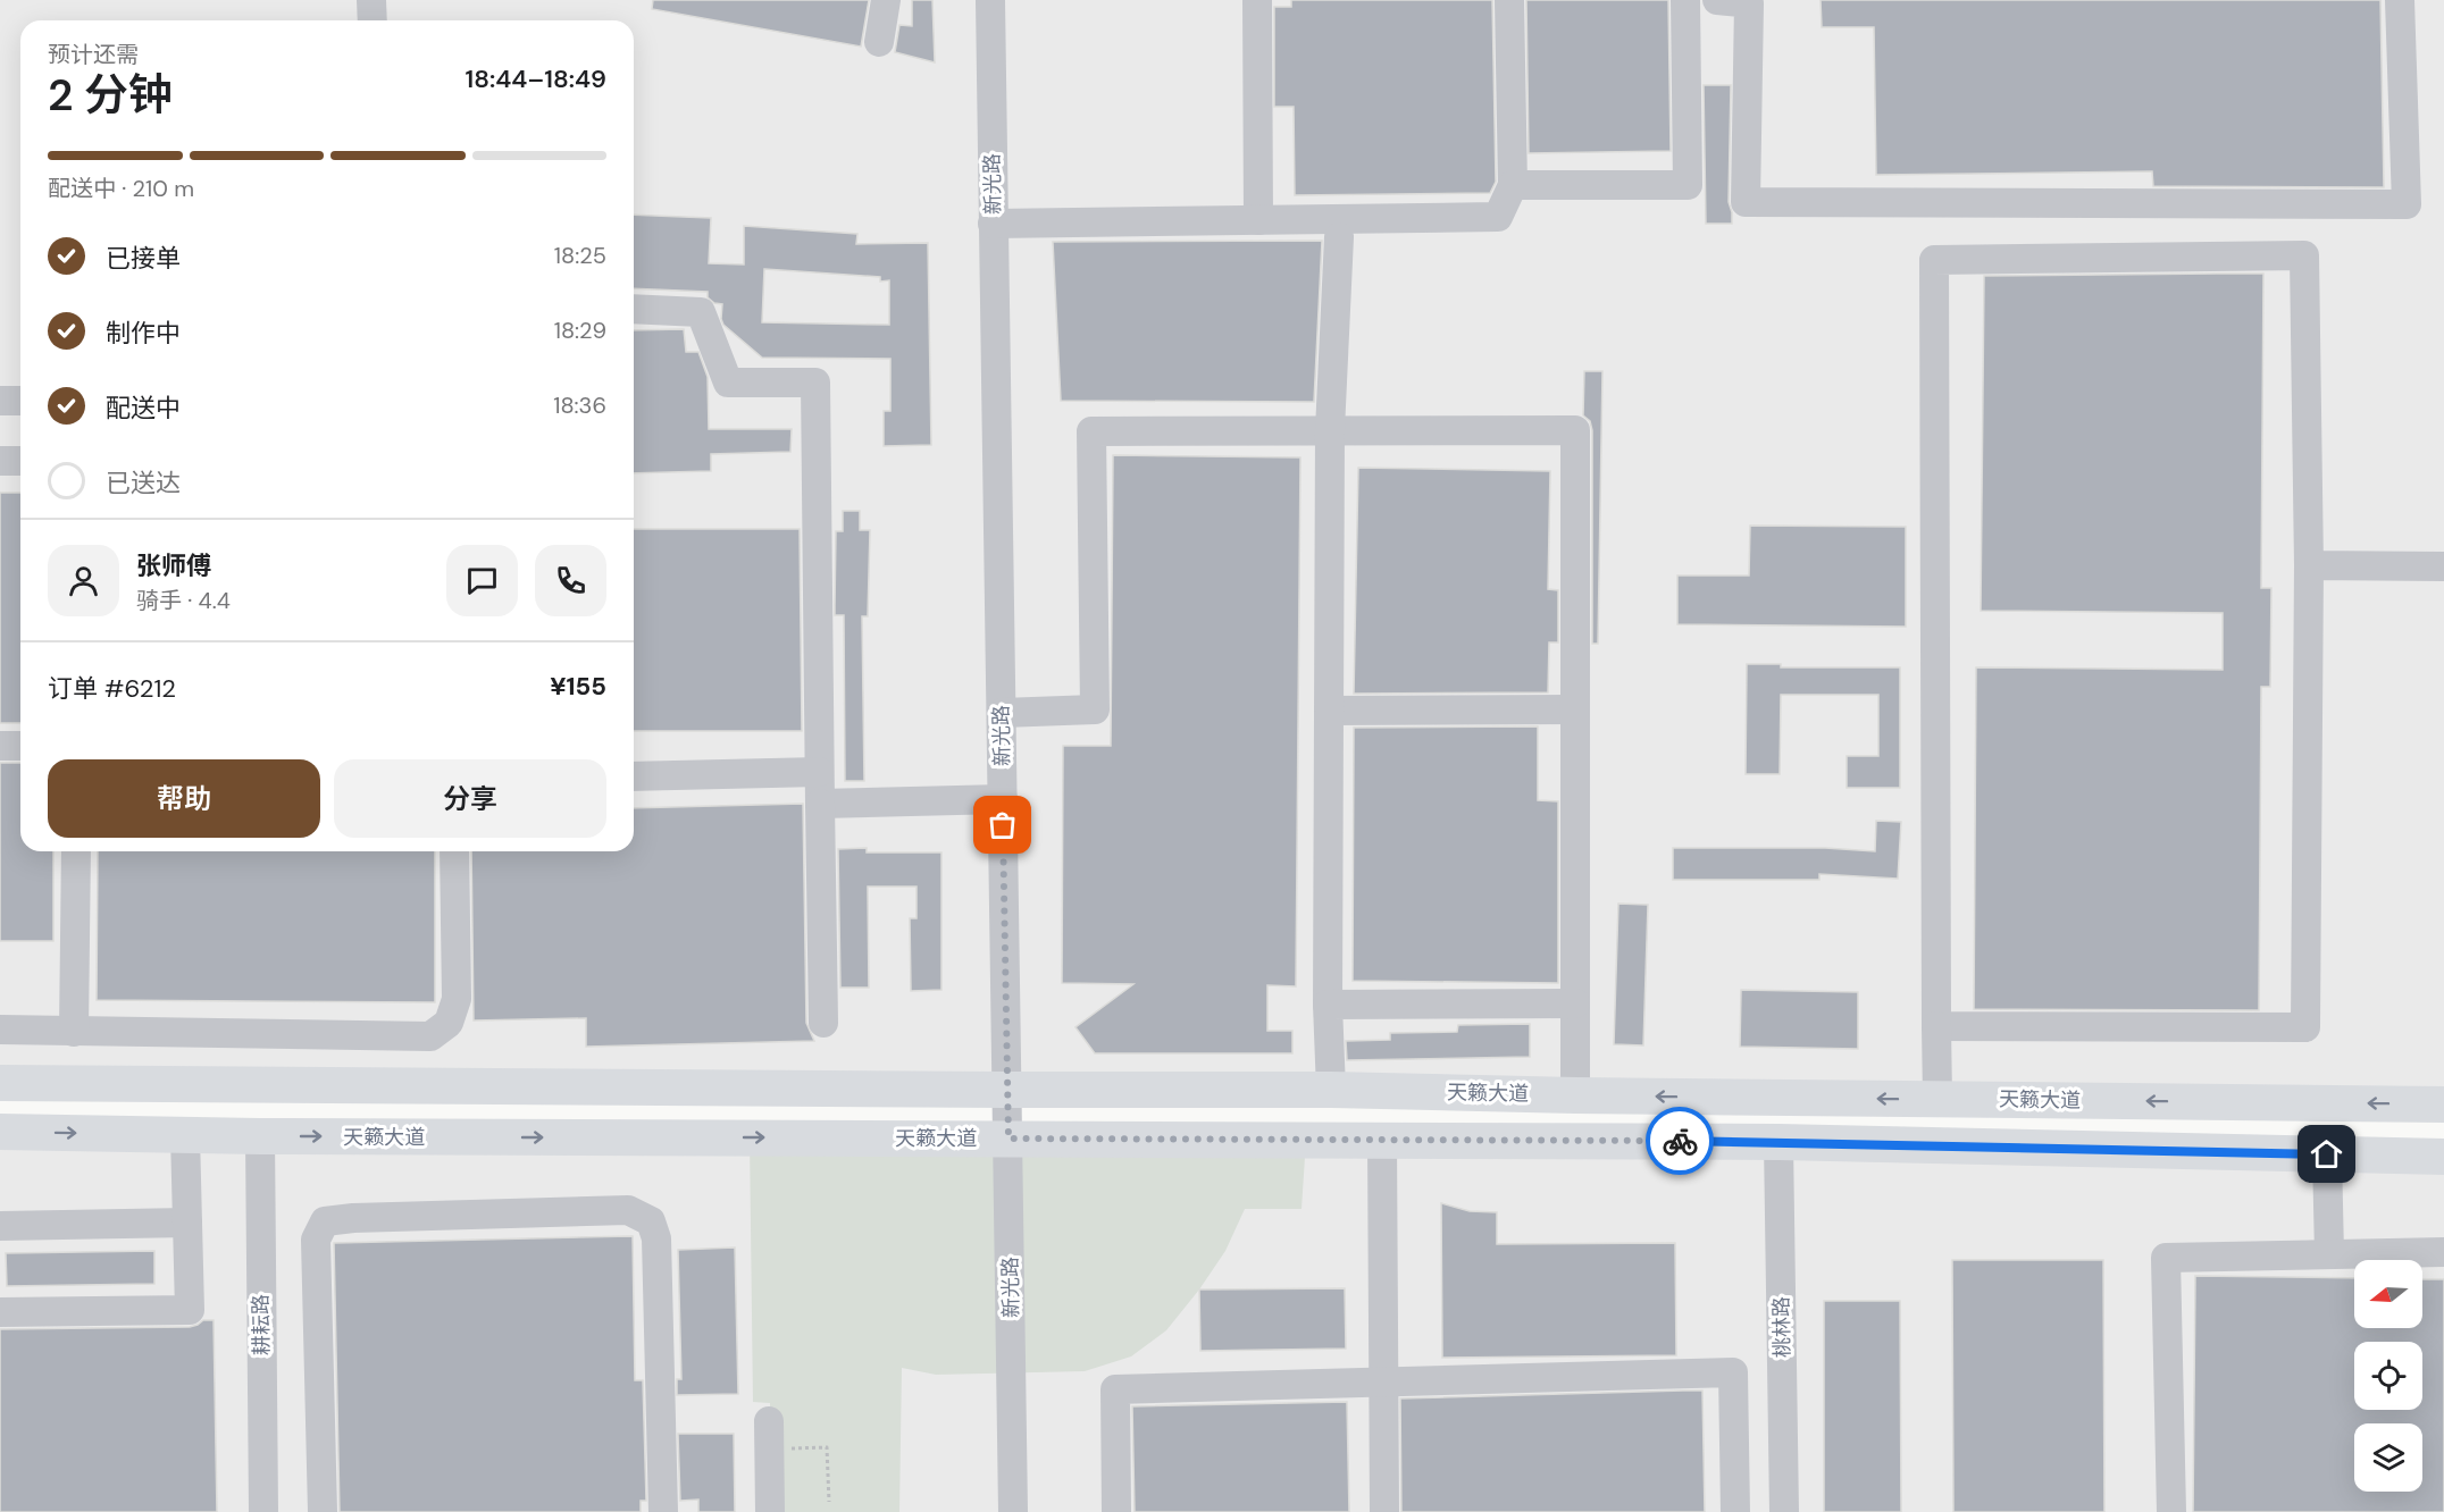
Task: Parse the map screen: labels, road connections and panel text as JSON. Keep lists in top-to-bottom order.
{
  "streets": {
    "main road": ["天籁大道"],
    "street": ["新光路", "耕耘路", "桃林路"]
  },
  "crossings": [
    ["新光路", "天籁大道"],
    ["天籁大道", "耕耘路"],
    ["天籁大道", "桃林路"]
  ],
  "north": "left",
  "page": {
    "heading": ["2 分钟", "预计还需", "18:44–18:49"],
    "panel": [
      "张师傅",
      "骑手 · 4.4",
      "订单 #6212",
      "¥155"
    ],
    "bar": "配送中 · 210 m",
    "list": [
      ["已接单", "18:25"],
      ["制作中", "18:29"],
      ["配送中", "18:36"],
      "已送达"
    ],
    "buttons": ["帮助", "分享"]
  }
}
